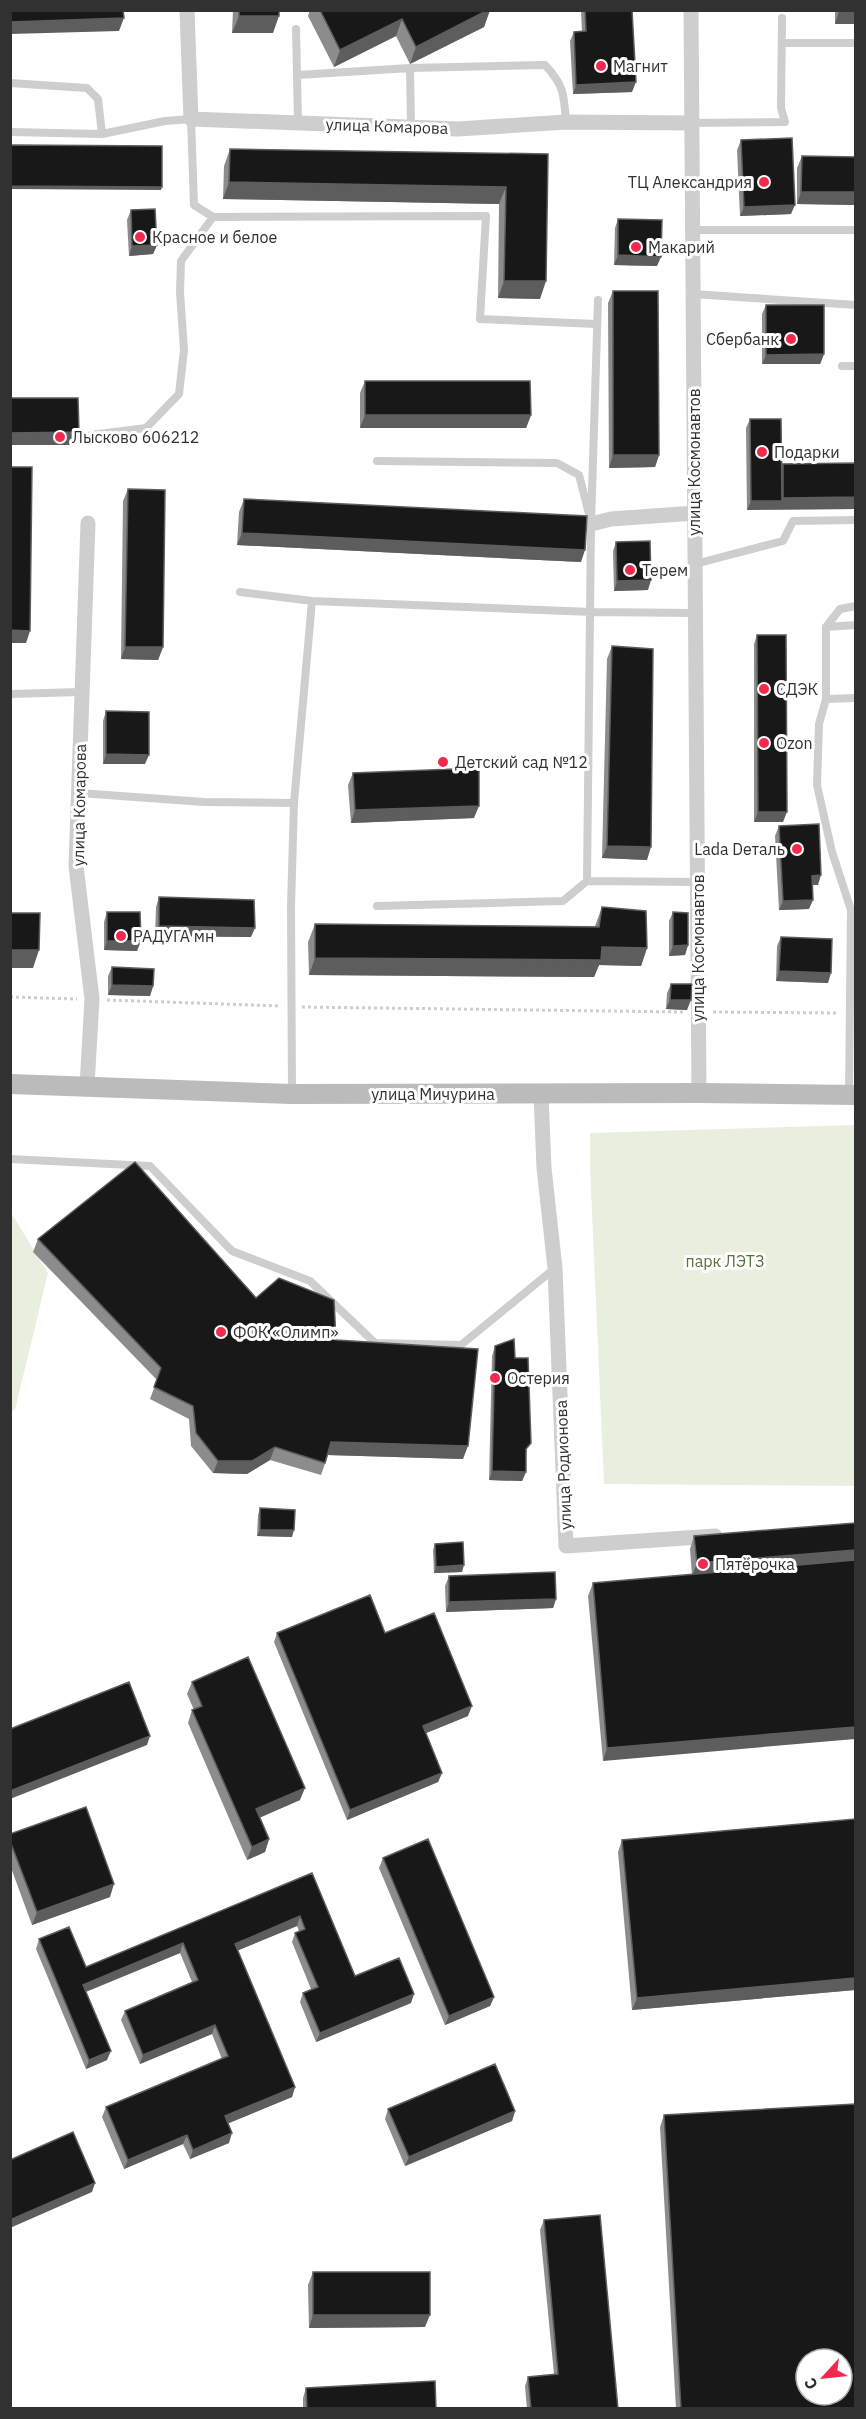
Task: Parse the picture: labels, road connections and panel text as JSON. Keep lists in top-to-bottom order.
{
  "streets": {
    "main road": ["улица Мичурина"],
    "street": ["улица Комарова", "улица Космонавтов", "улица Родионова"]
  },
  "crossings": [
    ["улица Комарова", "улица Космонавтов"],
    ["улица Комарова", "улица Мичурина"],
    ["улица Космонавтов", "улица Мичурина"],
    ["улица Мичурина", "улица Родионова"]
  ],
  "parks": ["парк ЛЭТЗ"],
  "places": [
    "Магнит",
    "ТЦ Александрия",
    "Красное и белое",
    "Макарий",
    "Сбербанк",
    "Лысково 606212",
    "Подарки",
    "Терем",
    "СДЭК",
    "Ozon",
    "Детский сад №12",
    "Lada Dеталь",
    "РАДУГА мн",
    "ФОК «Олимп»",
    "Остерия",
    "Пятёрочка"
  ],
  "north": "bottom left"
}
